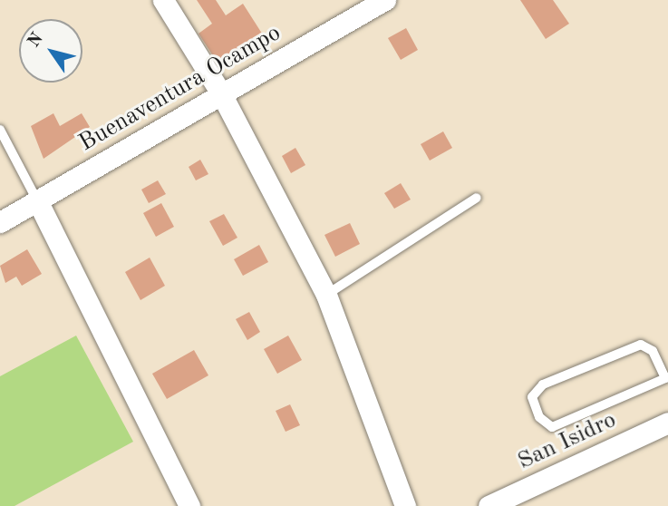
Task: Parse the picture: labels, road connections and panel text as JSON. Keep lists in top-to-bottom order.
{
  "streets": {
    "street": ["Buenaventura Ocampo", "San Isidro"]
  },
  "north": "top left"
}
